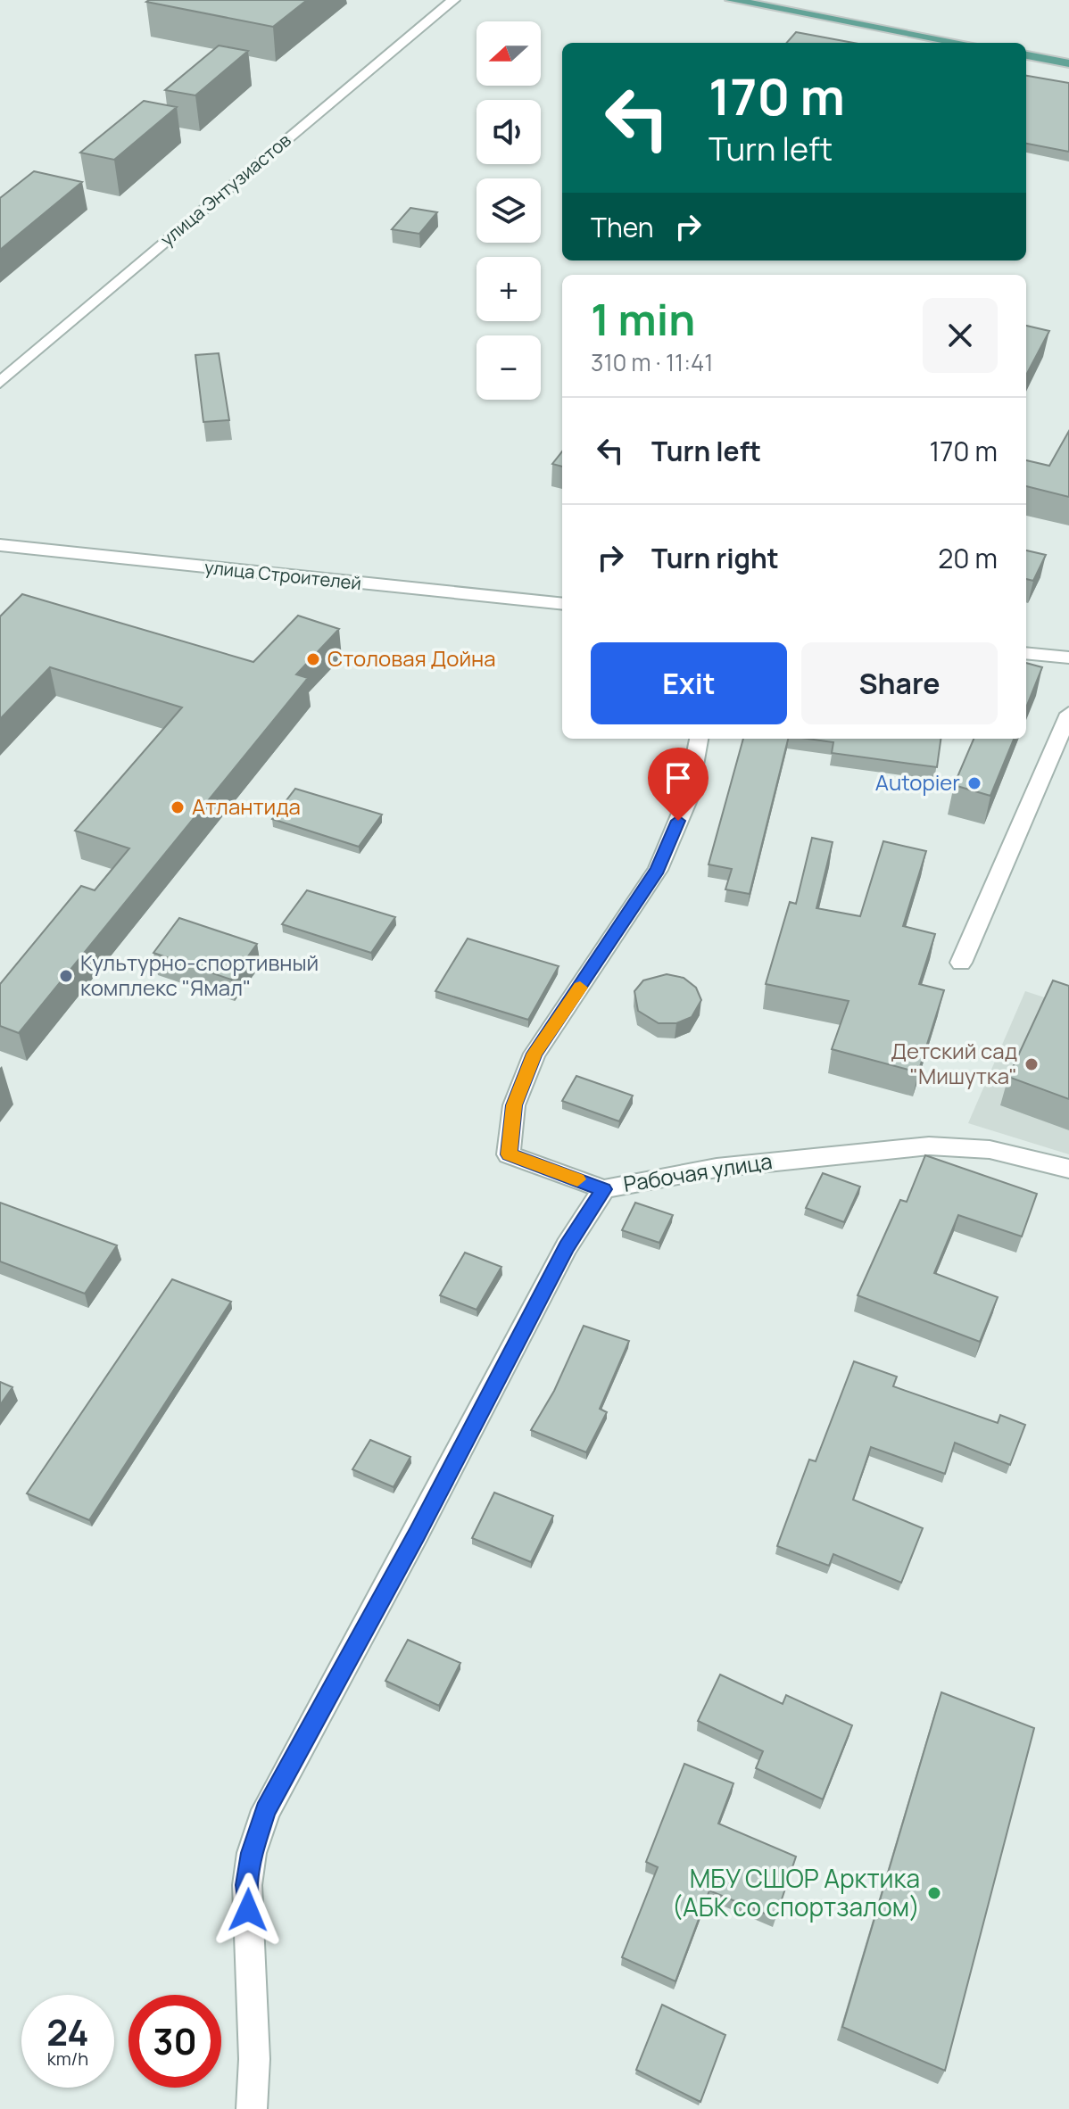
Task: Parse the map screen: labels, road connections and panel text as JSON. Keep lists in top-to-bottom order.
{
  "streets": {
    "street": ["улица Энтузиастов", "улица Строителей", "Рабочая улица"]
  },
  "places": [
    "Столовая Дойна",
    "Autopier",
    "Атлантида",
    "Культурно-спортивный комплекс \"Ямал\"",
    "Детский сад \"Мишутка\"",
    "МБУ СШОР Арктика (АБК со спортзалом)"
  ],
  "north": "left",
  "page": {
    "map_buttons": ["+", "−"],
    "turn": ["170 m", "Turn left"],
    "then": "Then",
    "heading": ["1 min", "310 m · 11:41"],
    "list": [
      {
        "name": "Turn left",
        "value": "170 m"
      },
      {
        "name": "Turn right",
        "value": "20 m"
      }
    ],
    "buttons": ["Exit", "Share"],
    "speed": "24 km/h",
    "limit": "30"
  }
}
